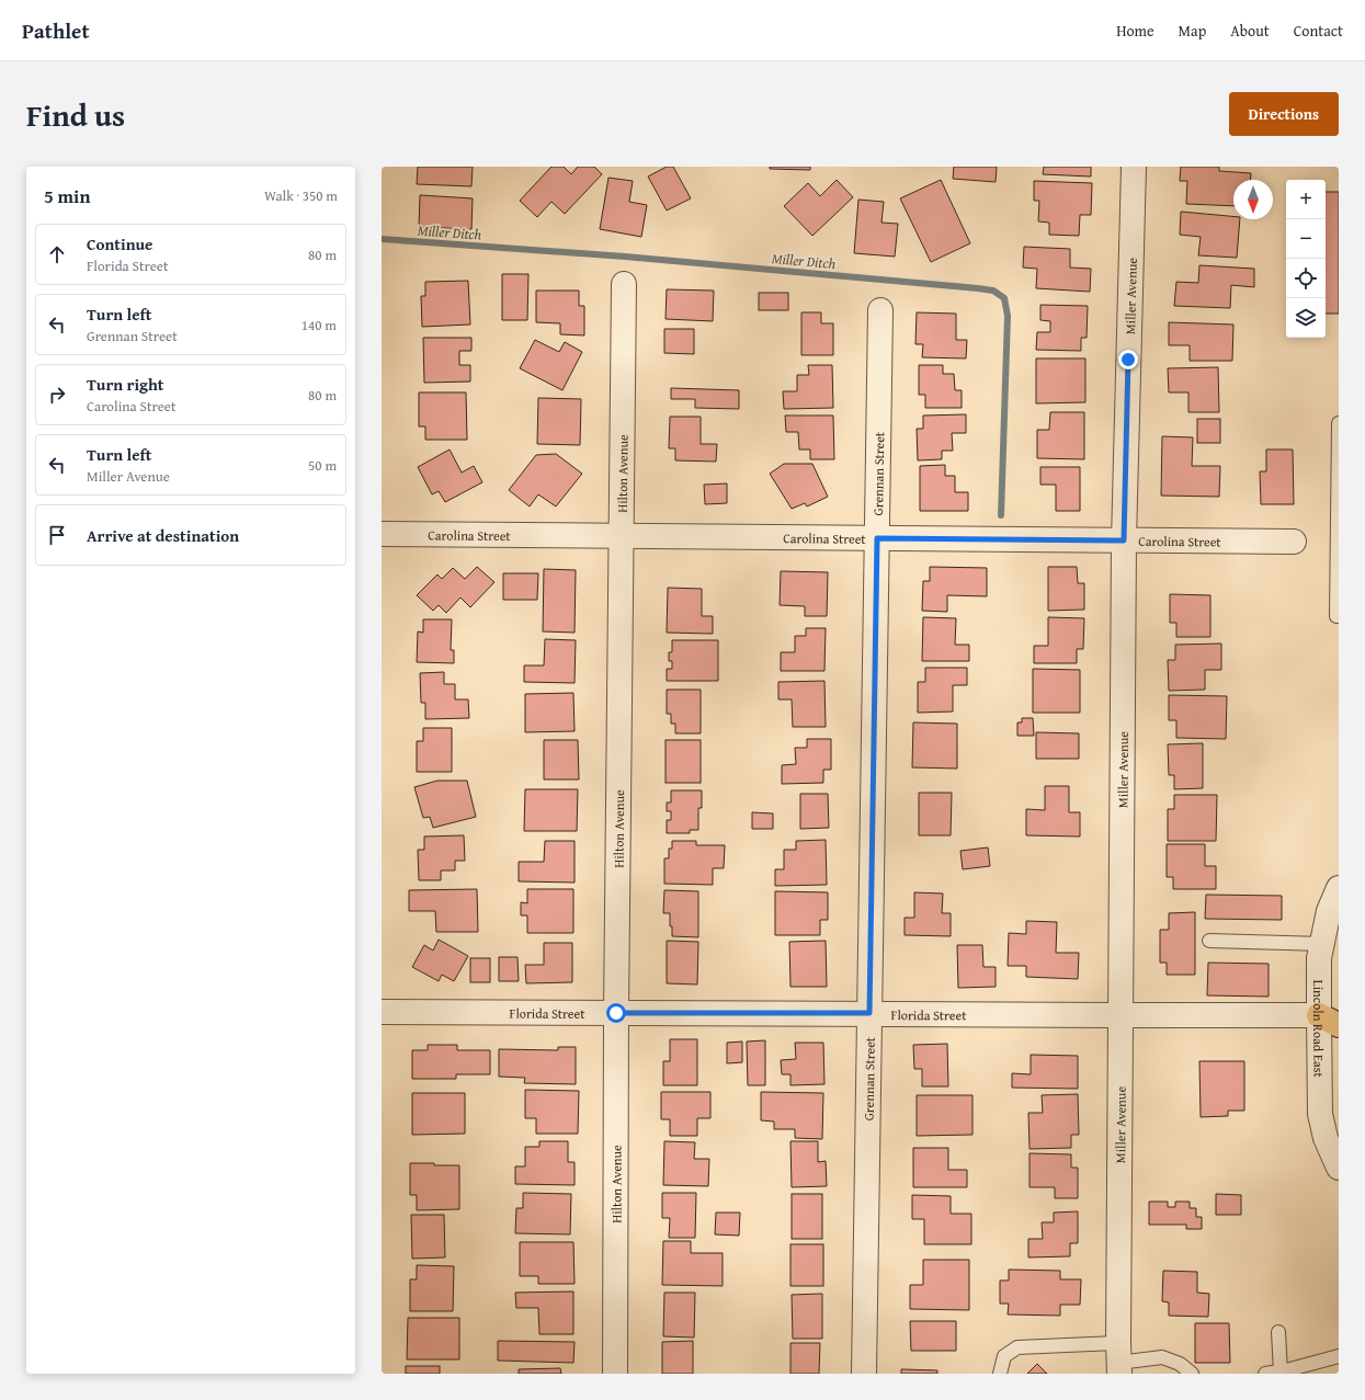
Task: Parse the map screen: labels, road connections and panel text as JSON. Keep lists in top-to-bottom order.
{
  "streets": {
    "street": [
      "Miller Avenue",
      "Hilton Avenue",
      "Grennan Street",
      "Carolina Street",
      "Florida Street",
      "Lincoln Road East"
    ]
  },
  "crossings": [
    ["Miller Avenue", "Carolina Street"],
    ["Miller Avenue", "Florida Street"],
    ["Hilton Avenue", "Carolina Street"],
    ["Hilton Avenue", "Florida Street"],
    ["Grennan Street", "Carolina Street"],
    ["Grennan Street", "Florida Street"],
    ["Florida Street", "Lincoln Road East"]
  ],
  "water": ["Miller Ditch"],
  "north": "bottom",
  "page": {
    "header": "Pathlet",
    "nav": [
      "Home",
      "Map",
      "About",
      "Contact"
    ],
    "title": "Find us",
    "buttons": "Directions",
    "heading": ["5 min", "Walk · 350 m"],
    "map_buttons": ["+", "−"],
    "list": [
      ["Continue", "Florida Street", "80 m"],
      ["Turn left", "Grennan Street", "140 m"],
      ["Turn right", "Carolina Street", "80 m"],
      ["Turn left", "Miller Avenue", "50 m"],
      "Arrive at destination"
    ]
  }
}
